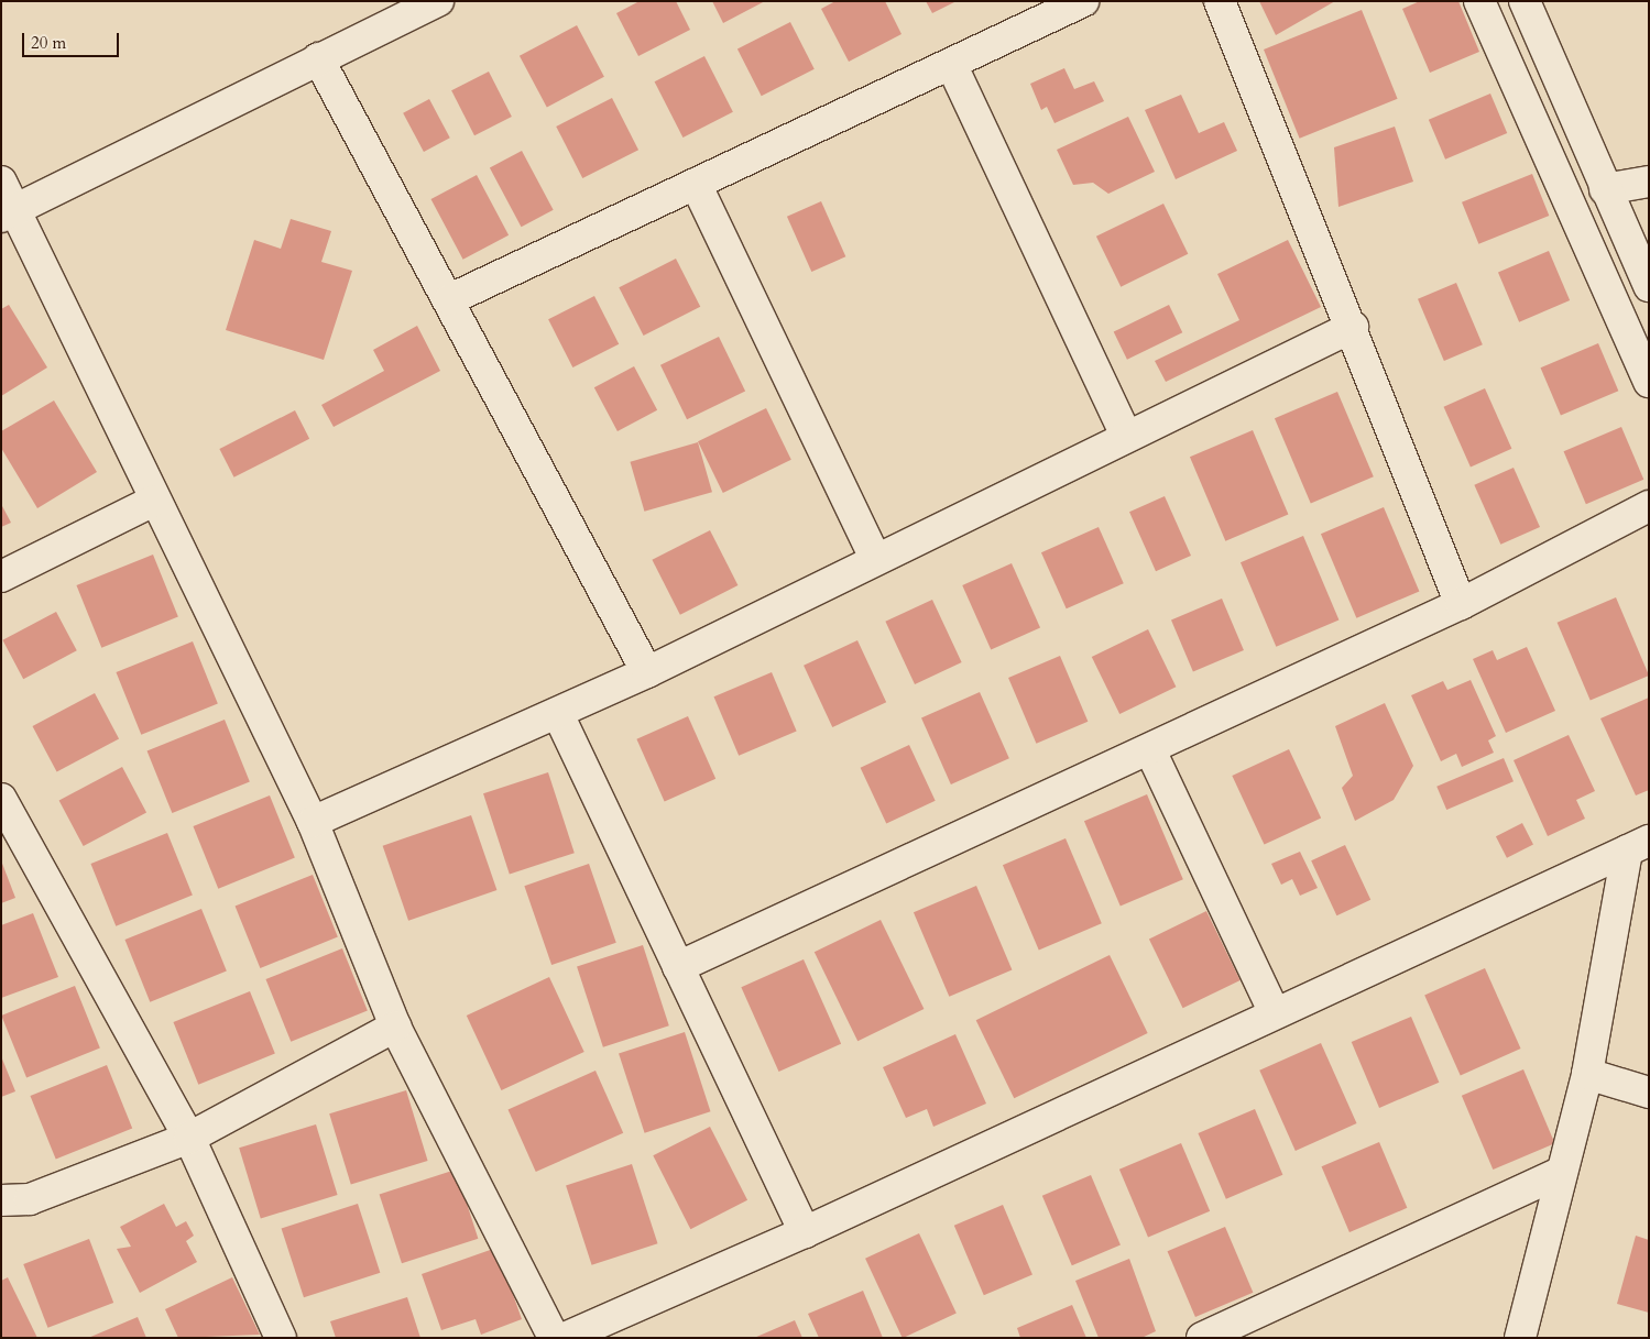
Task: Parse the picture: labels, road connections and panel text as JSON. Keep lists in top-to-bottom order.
{
  "scale_bar": "20 m"
}
